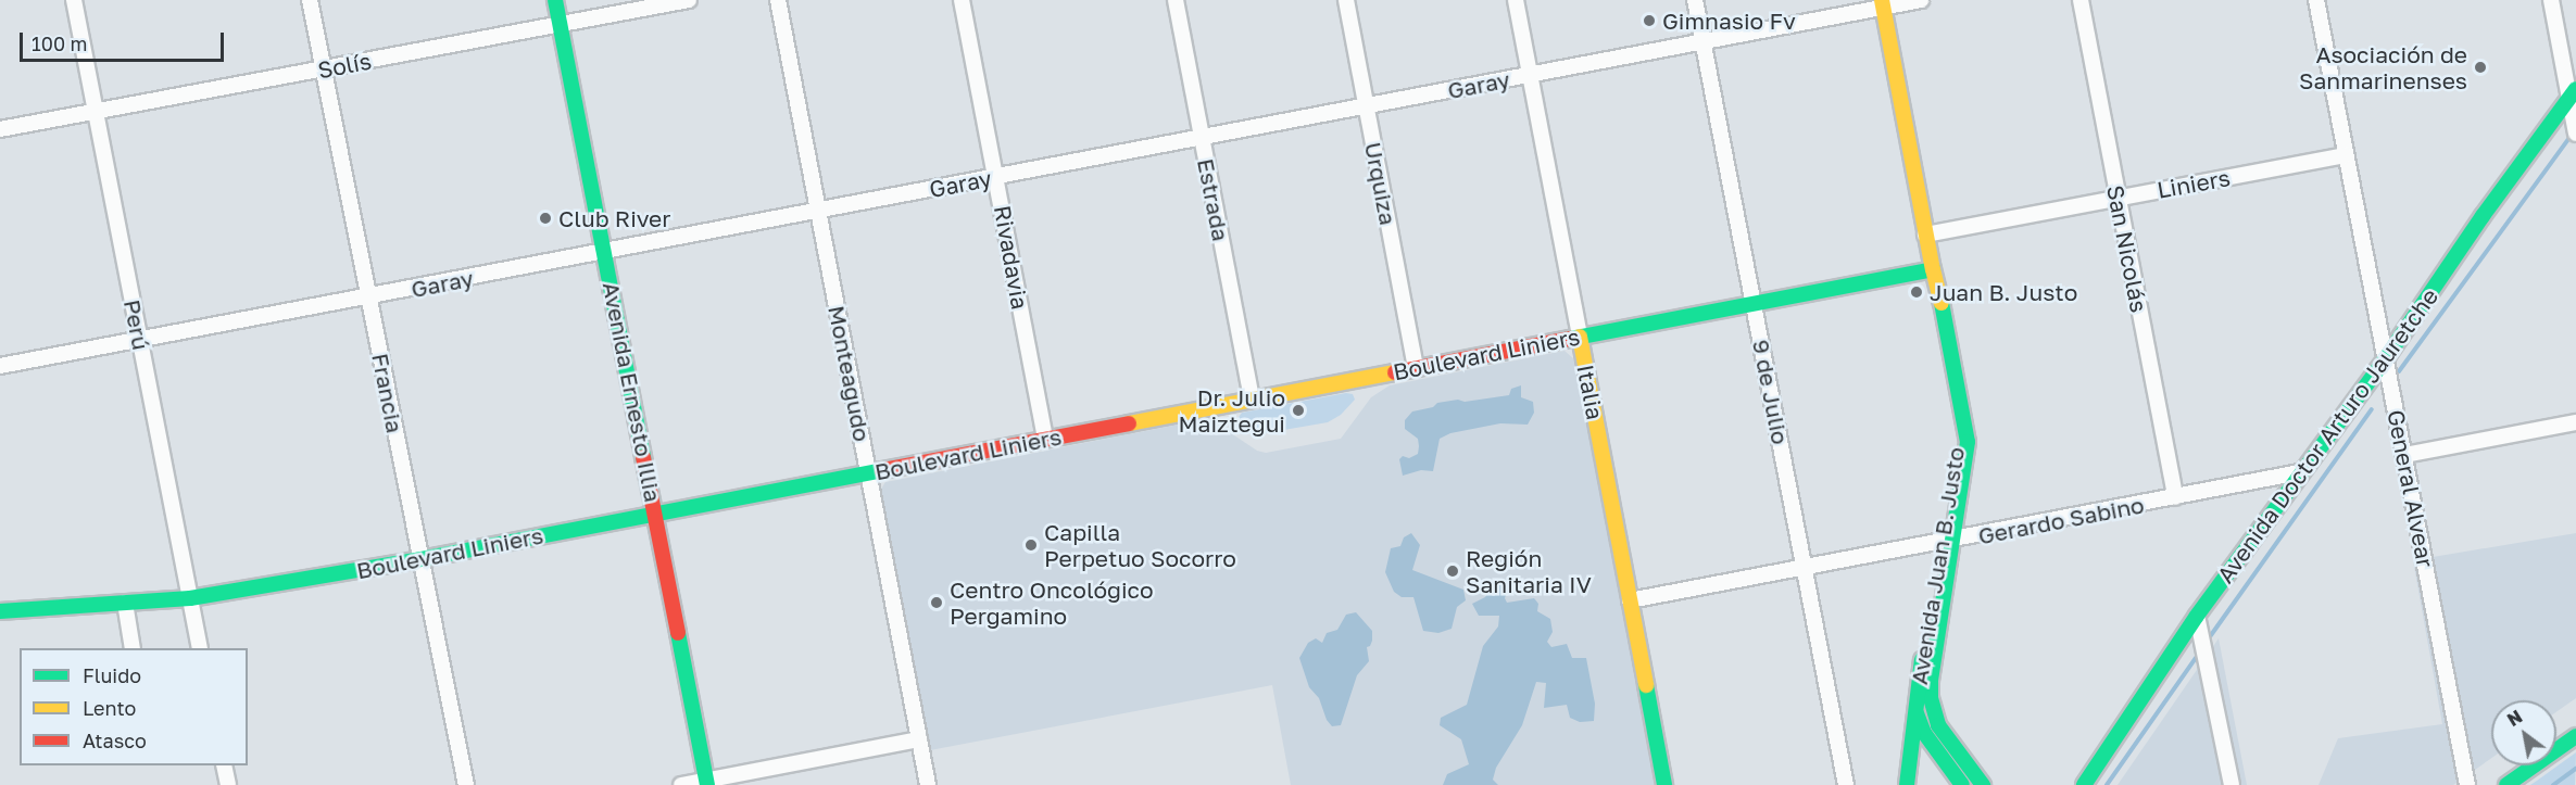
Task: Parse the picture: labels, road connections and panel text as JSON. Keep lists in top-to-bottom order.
{
  "streets": {
    "main road": [
      "Boulevard Liniers",
      "Avenida Ernesto Illia",
      "Italia",
      "Avenida Doctor Arturo Jauretche",
      "Avenida Juan B. Justo"
    ],
    "street": [
      "Solís",
      "Garay",
      "Urquiza",
      "Liniers",
      "Estrada",
      "San Nicolás",
      "Rivadavia",
      "Perú",
      "Monteagudo",
      "9 de Julio",
      "Francia",
      "General Alvear",
      "Gerardo Sabino"
    ]
  },
  "crossings": [
    ["Solís", "Perú"],
    ["Solís", "Avenida Ernesto Illia"],
    ["Solís", "Francia"],
    ["Garay", "Urquiza"],
    ["Garay", "Estrada"],
    ["Garay", "Rivadavia"],
    ["Garay", "Perú"],
    ["Garay", "Monteagudo"],
    ["Garay", "Avenida Ernesto Illia"],
    ["Garay", "Italia"],
    ["Garay", "9 de Julio"],
    ["Garay", "Francia"],
    ["Garay", "Avenida Juan B. Justo"],
    ["Urquiza", "Boulevard Liniers"],
    ["Liniers", "San Nicolás"],
    ["Liniers", "General Alvear"],
    ["Liniers", "Avenida Juan B. Justo"],
    ["Estrada", "Boulevard Liniers"],
    ["San Nicolás", "Gerardo Sabino"],
    ["Rivadavia", "Boulevard Liniers"],
    ["Perú", "Boulevard Liniers"],
    ["Boulevard Liniers", "Monteagudo"],
    ["Boulevard Liniers", "Avenida Ernesto Illia"],
    ["Boulevard Liniers", "Italia"],
    ["Boulevard Liniers", "9 de Julio"],
    ["Boulevard Liniers", "Francia"],
    ["Boulevard Liniers", "Avenida Juan B. Justo"],
    ["Italia", "Gerardo Sabino"],
    ["9 de Julio", "Gerardo Sabino"],
    ["Avenida Doctor Arturo Jauretche", "General Alvear"],
    ["Avenida Doctor Arturo Jauretche", "Gerardo Sabino"],
    ["Gerardo Sabino", "Avenida Juan B. Justo"]
  ],
  "places": [
    "Gimnasio Fv",
    "Asociación de Sanmarinenses",
    "Club River",
    "Juan B. Justo",
    "Dr. Julio Maiztegui",
    "Capilla Perpetuo Socorro",
    "Región Sanitaria IV",
    "Centro Oncológico Pergamino"
  ],
  "legend": ["Fluido", "Lento", "Atasco"],
  "scale_bar": "100 m",
  "north": "top left"
}
